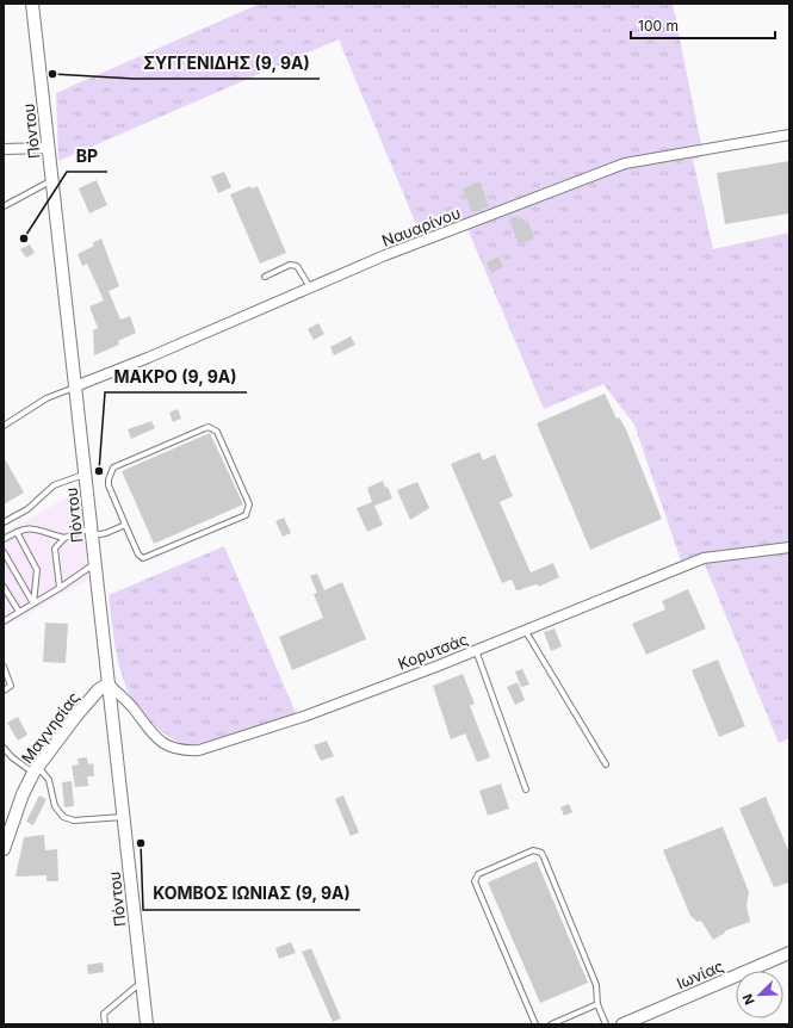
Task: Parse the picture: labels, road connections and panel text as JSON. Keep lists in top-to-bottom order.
{
  "streets": {
    "street": [
      "Πόντου",
      "Ναυαρίνου",
      "Κορυτσάς",
      "Μαγνησίας",
      "Ιωνίας"
    ]
  },
  "crossings": [
    ["Πόντου", "Ναυαρίνου"],
    ["Πόντου", "Κορυτσάς"],
    ["Πόντου", "Μαγνησίας"],
    ["Κορυτσάς", "Μαγνησίας"]
  ],
  "places": [
    "ΣΥΓΓΕΝΙΔΗΣ (9, 9Α)",
    "BP",
    "ΜΑΚΡΟ (9, 9Α)",
    "ΚΟΜΒΟΣ ΙΩΝΙΑΣ (9, 9Α)"
  ],
  "scale_bar": "100 m",
  "north": "bottom left"
}
